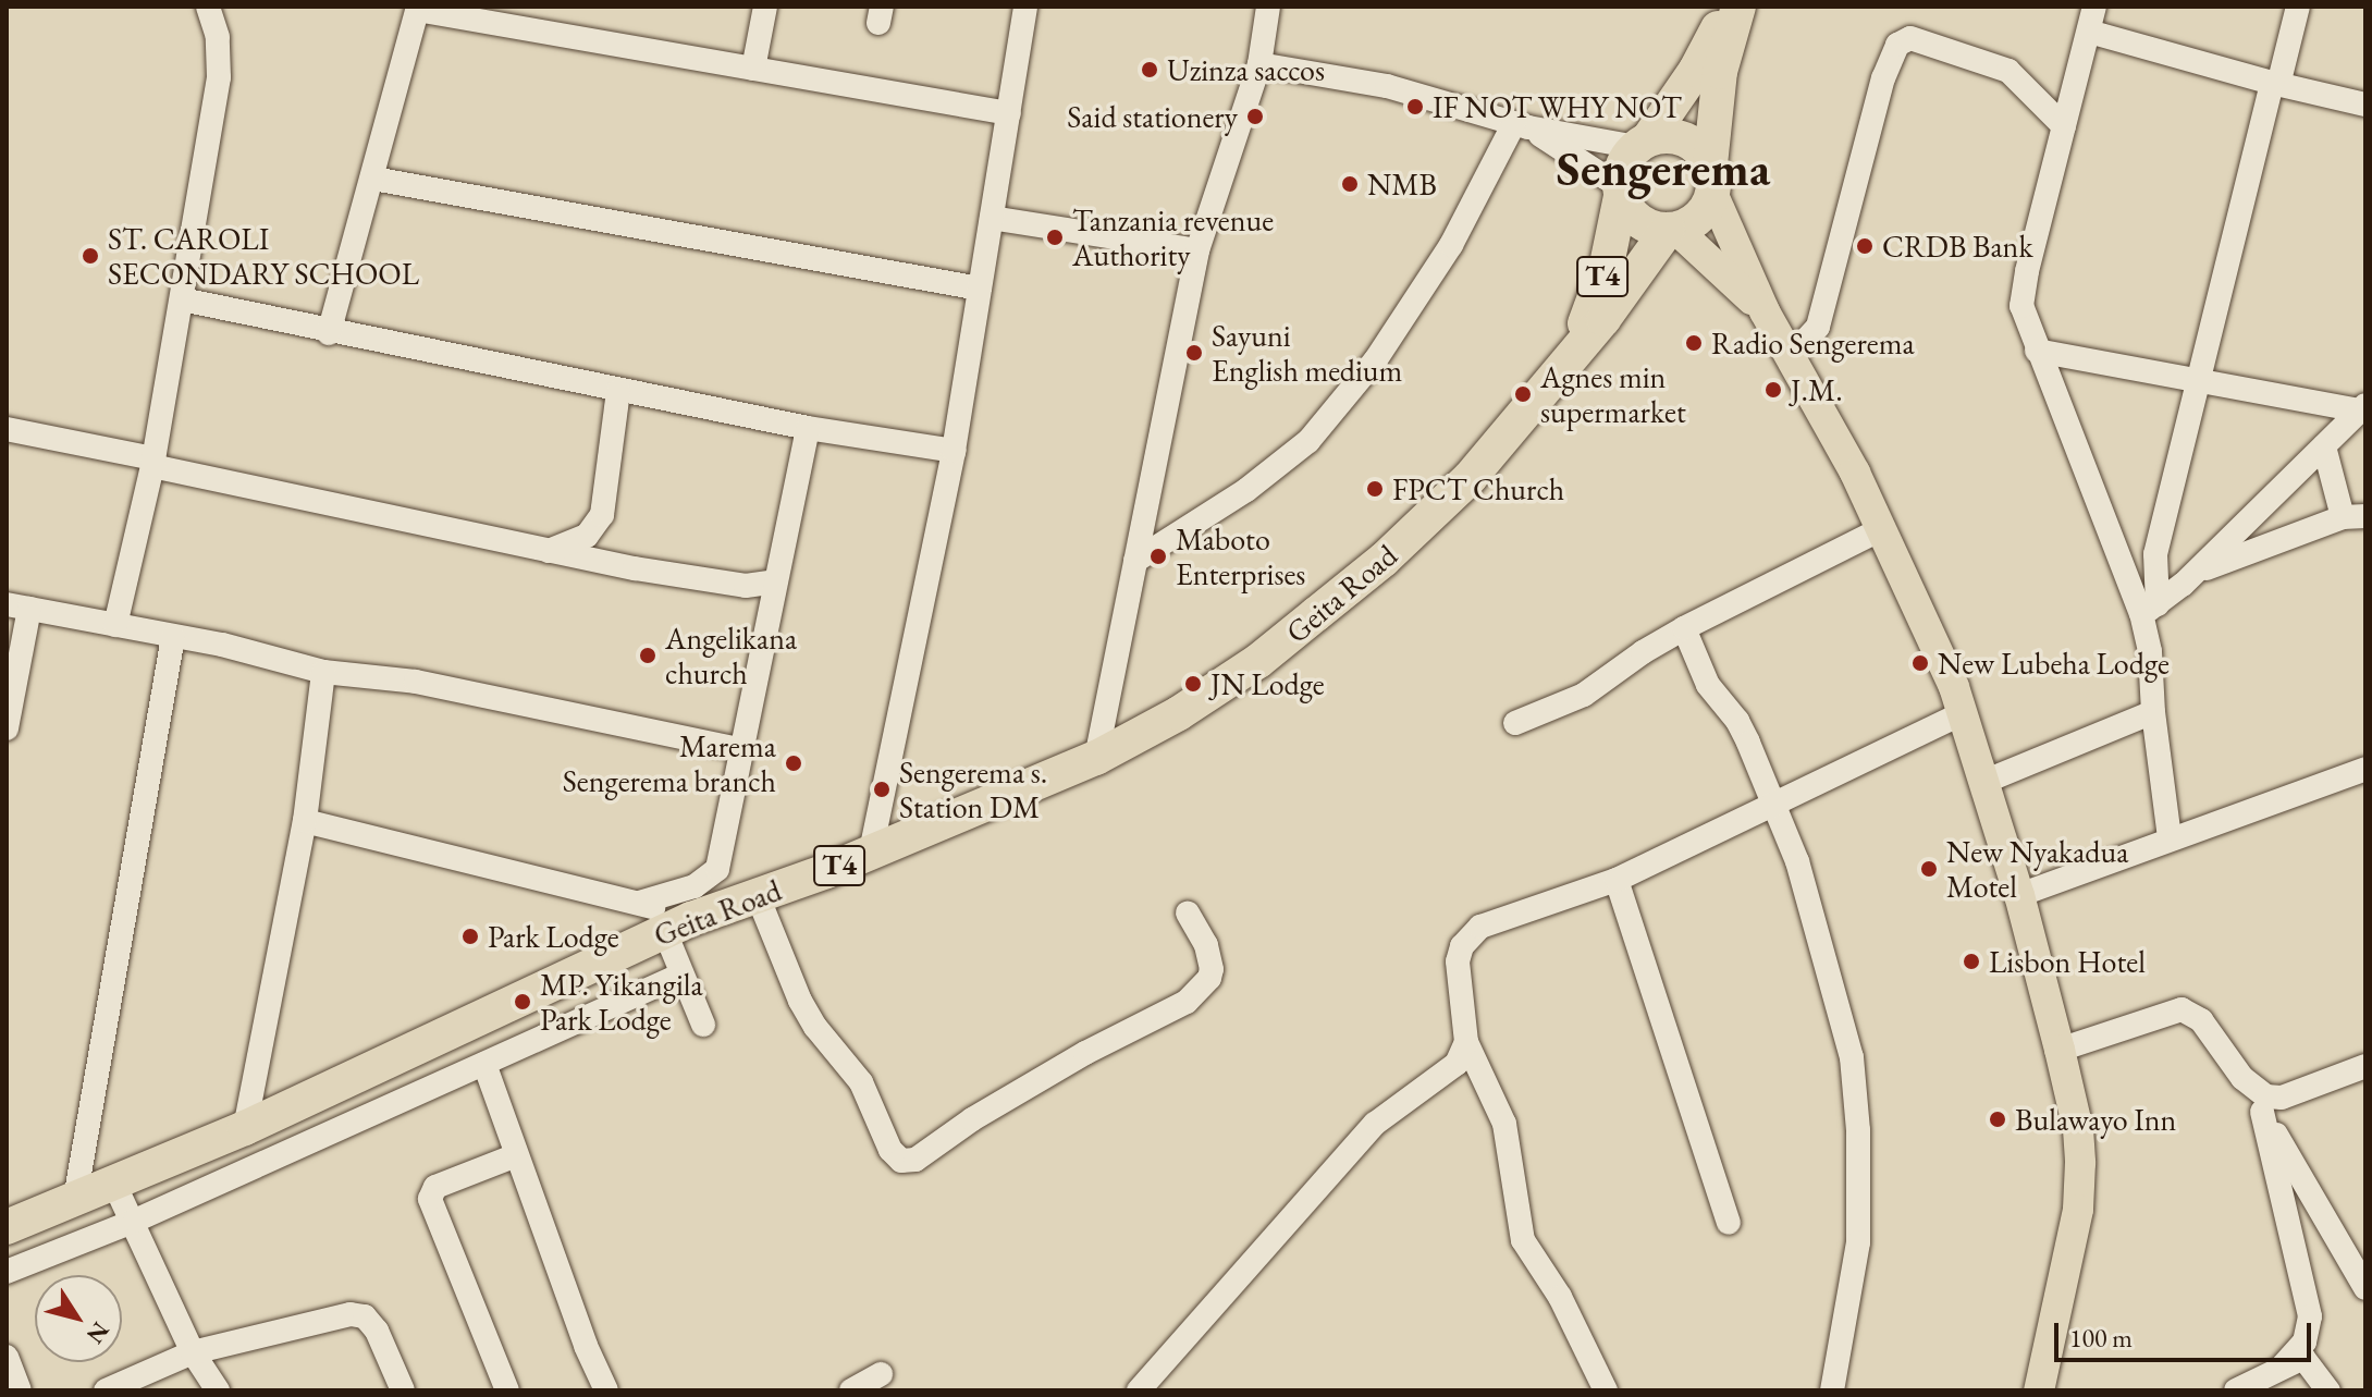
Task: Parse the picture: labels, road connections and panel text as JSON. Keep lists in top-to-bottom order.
{
  "streets": {
    "highway": ["T4", "Geita Road"]
  },
  "crossings": [
    ["T4", "Geita Road"]
  ],
  "districts": ["Sengerema"],
  "places": [
    "Uzinza saccos",
    "IF NOT WHY NOT",
    "Said stationery",
    "NMB",
    "Tanzania revenue Authority",
    "CRDB Bank",
    "ST. CAROLI SECONDARY SCHOOL",
    "Radio Sengerema",
    "Sayuni English medium",
    "J.M.",
    "Agnes min supermarket",
    "FPCT Church",
    "Maboto Enterprises",
    "Angelikana church",
    "New Lubeha Lodge",
    "JN Lodge",
    "Marema Sengerema branch",
    "Sengerema s. Station DM",
    "New Nyakadua Motel",
    "Park Lodge",
    "Lisbon Hotel",
    "MP. Yikangila Park Lodge",
    "Bulawayo Inn"
  ],
  "scale_bar": "100 m",
  "north": "bottom right"
}
